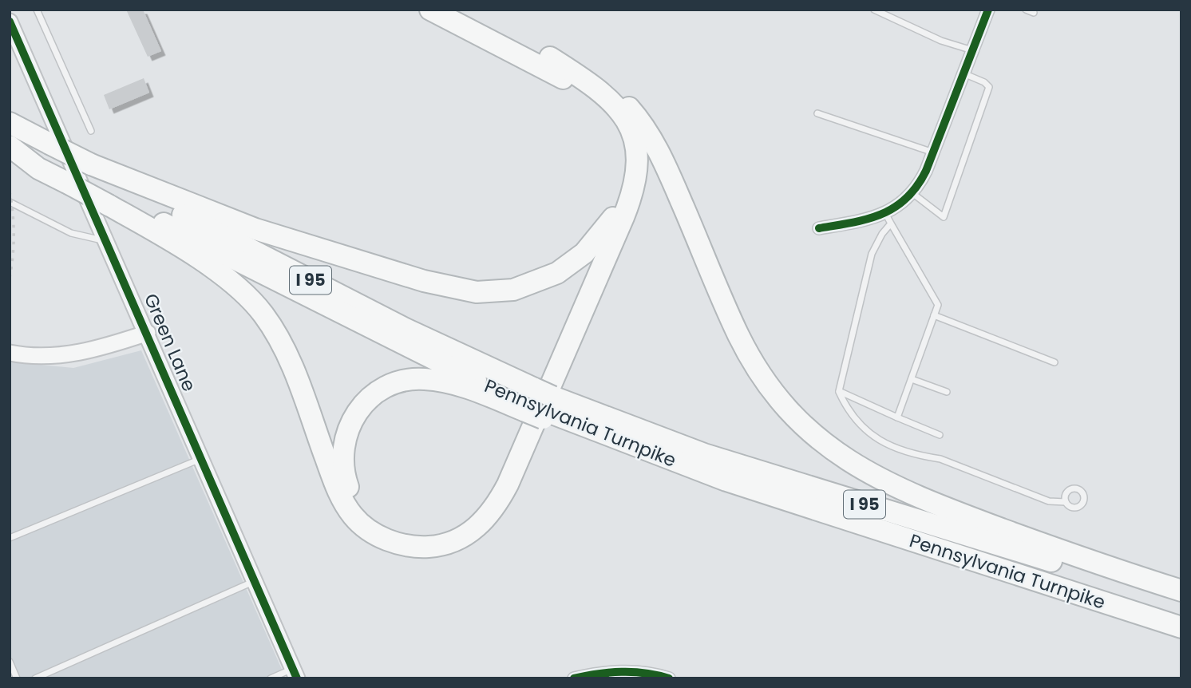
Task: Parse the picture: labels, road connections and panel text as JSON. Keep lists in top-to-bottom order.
{
  "streets": {
    "highway": ["I 95", "Pennsylvania Turnpike"],
    "street": ["Green Lane"]
  }
}
